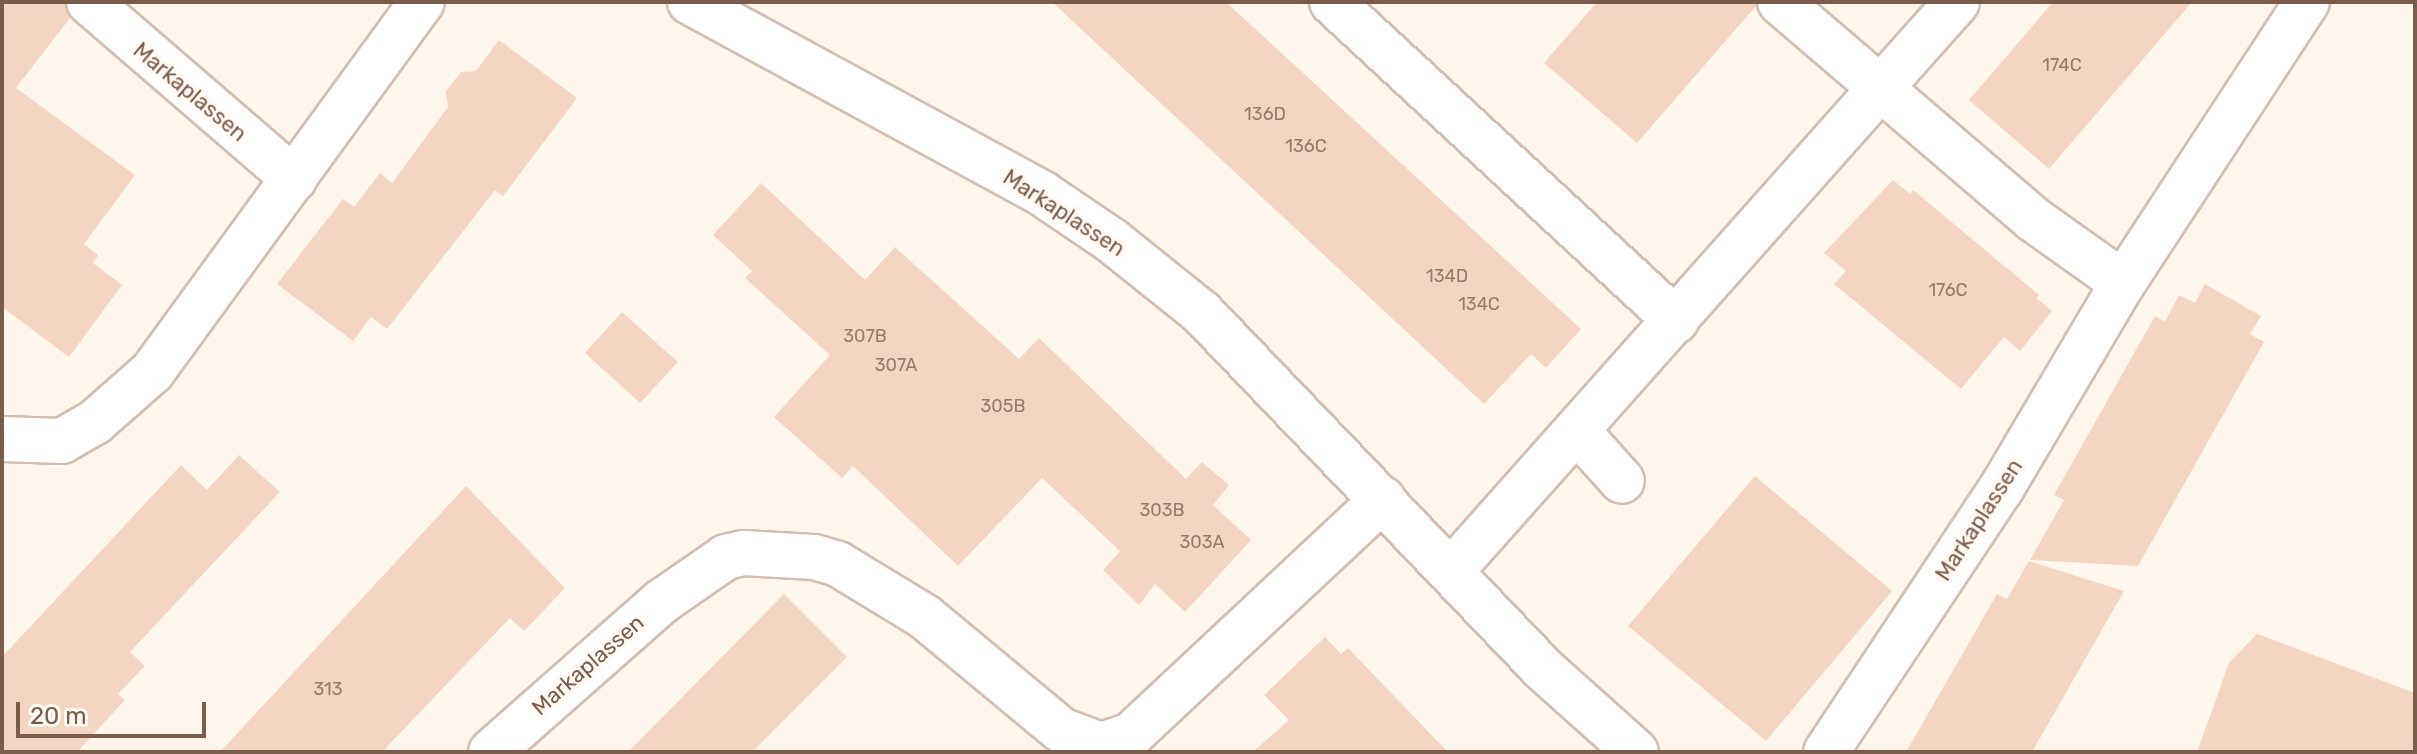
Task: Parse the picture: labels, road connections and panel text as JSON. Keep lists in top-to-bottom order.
{
  "streets": {
    "street": ["Markaplassen"]
  },
  "house_numbers": [
    "174C",
    "136D",
    "136C",
    "134D",
    "176C",
    "134C",
    "307B",
    "307A",
    "305B",
    "303B",
    "303A",
    "313"
  ],
  "scale_bar": "20 m"
}
